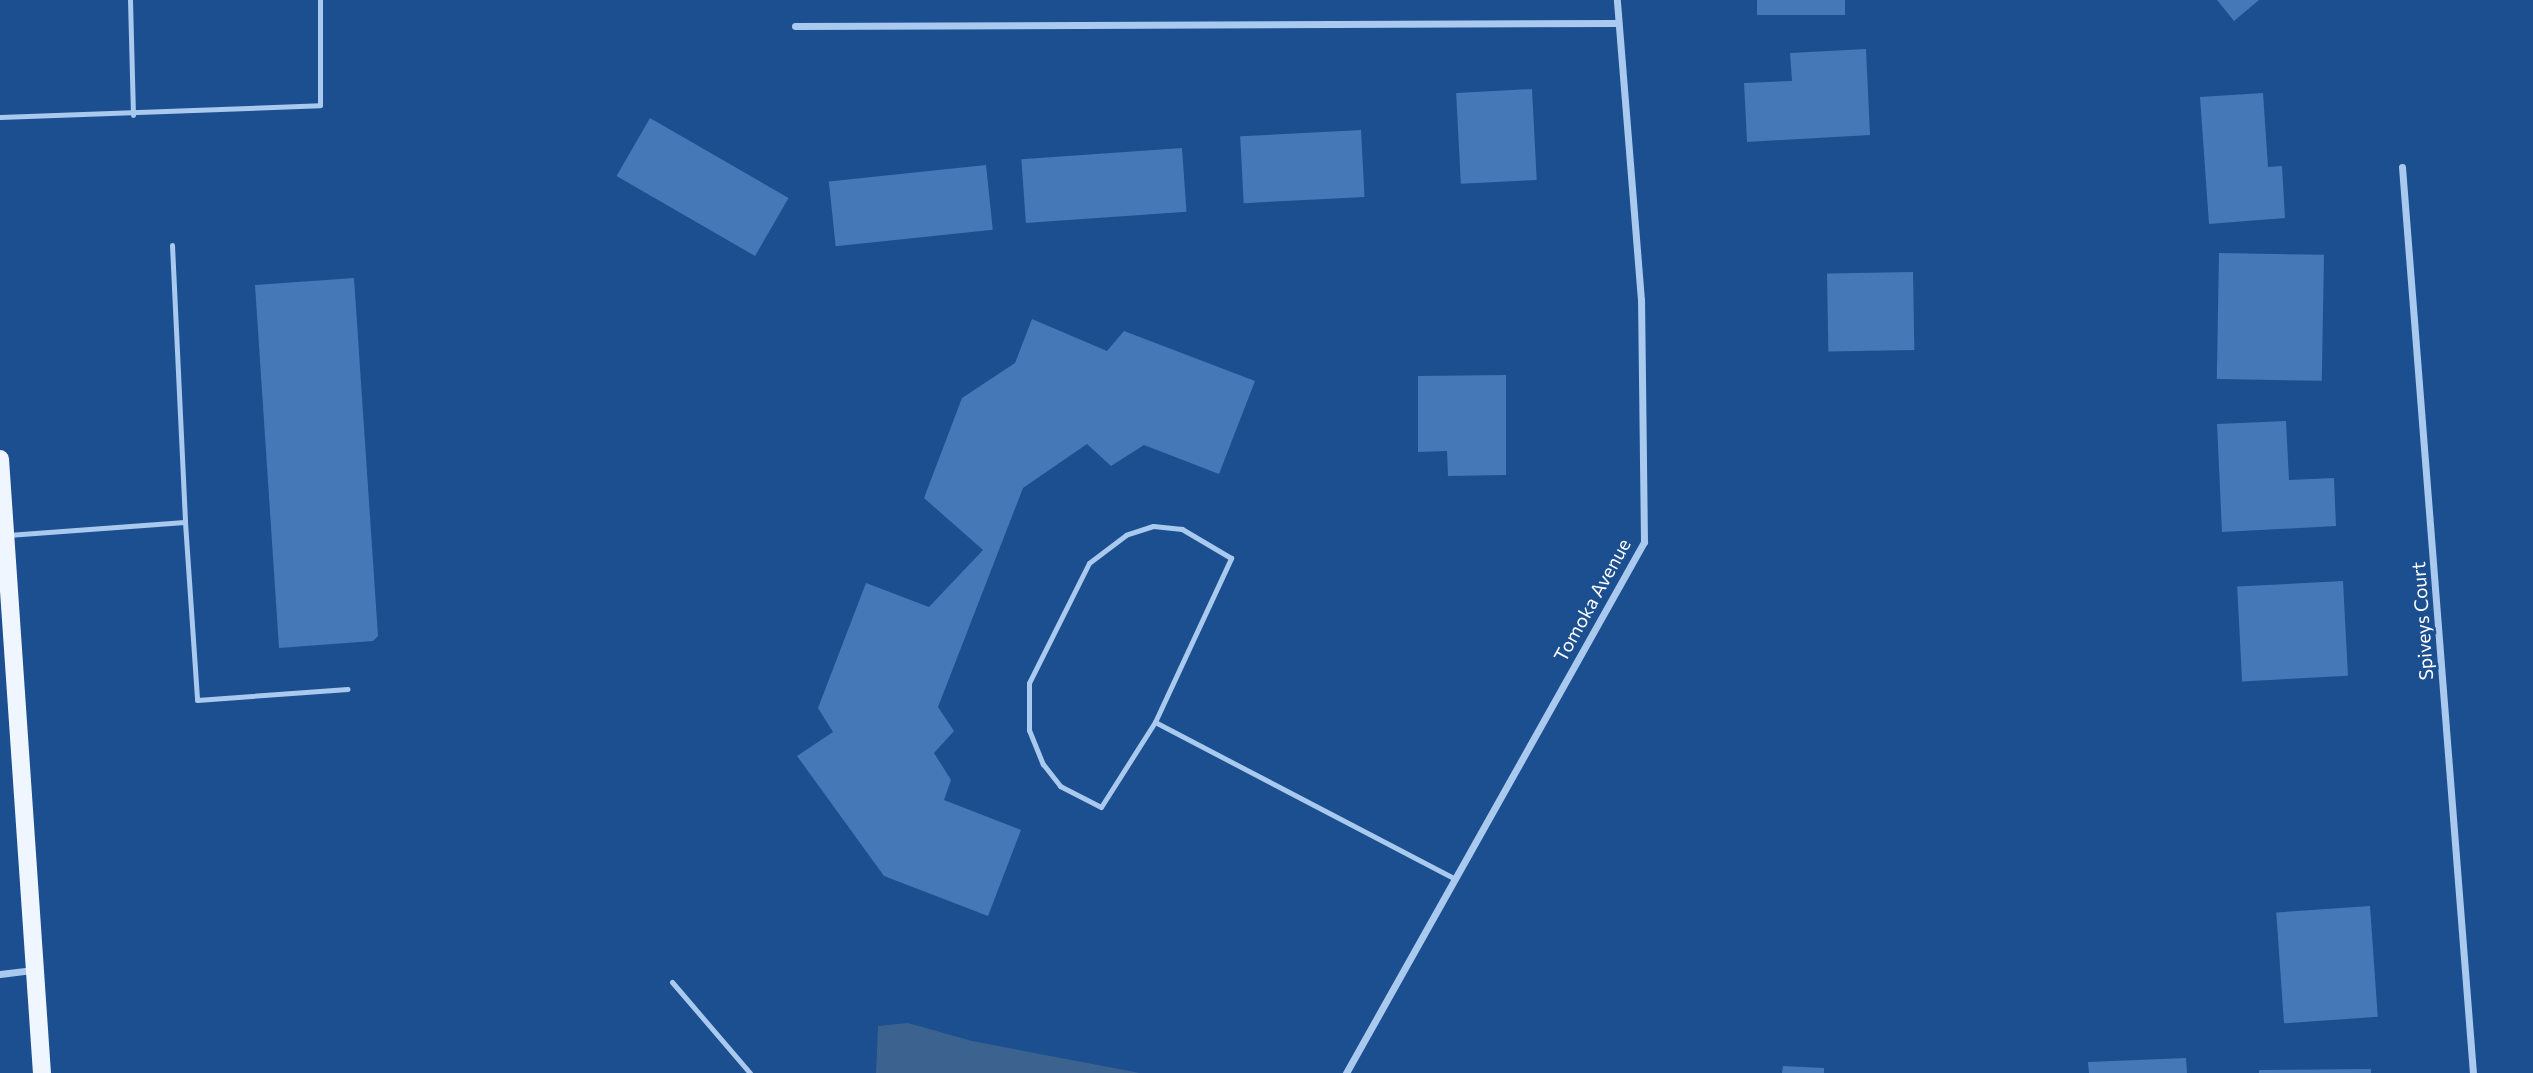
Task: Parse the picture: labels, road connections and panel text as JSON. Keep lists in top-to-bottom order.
{
  "streets": {
    "street": ["Tomoka Avenue", "Spiveys Court"]
  }
}
